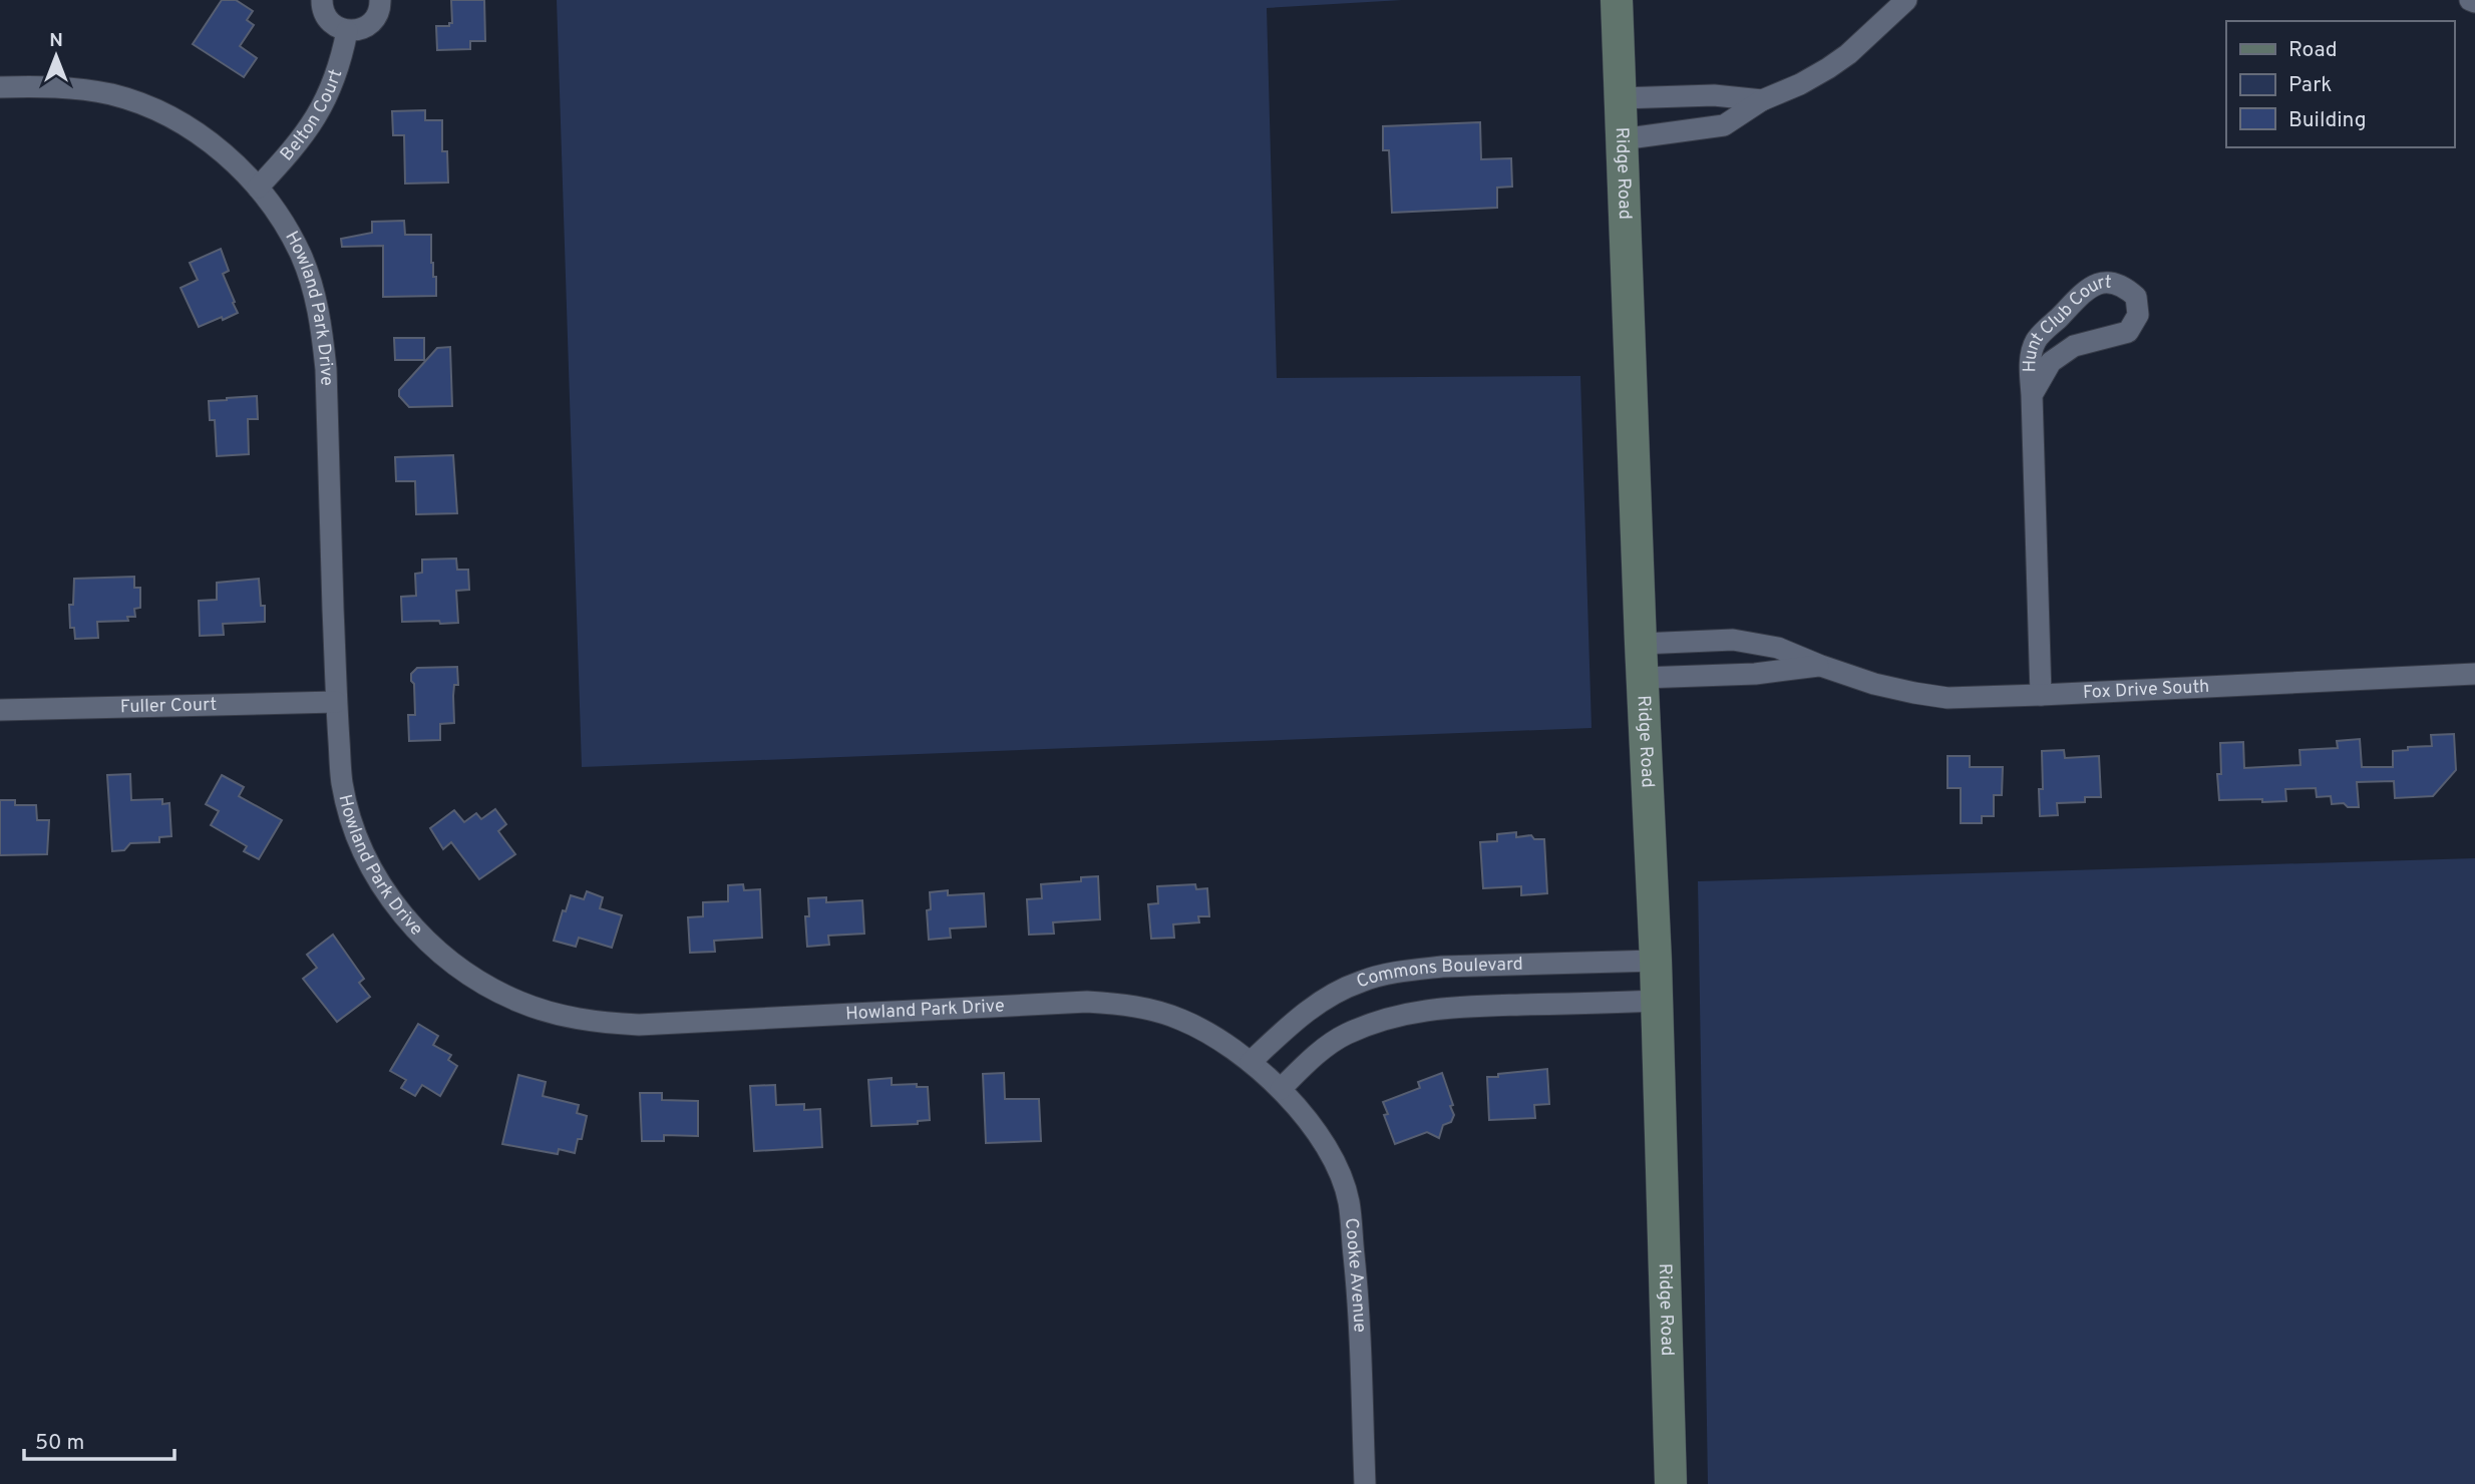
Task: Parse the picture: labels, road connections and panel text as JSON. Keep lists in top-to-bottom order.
{
  "streets": {
    "street": [
      "Belton Court",
      "Ridge Road",
      "Howland Park Drive",
      "Hunt Club Court",
      "Fox Drive South",
      "Fuller Court",
      "Commons Boulevard",
      "Cooke Avenue"
    ]
  },
  "crossings": [
    ["Belton Court", "Howland Park Drive"],
    ["Ridge Road", "Fox Drive South"],
    ["Ridge Road", "Commons Boulevard"],
    ["Howland Park Drive", "Fuller Court"],
    ["Howland Park Drive", "Commons Boulevard"],
    ["Howland Park Drive", "Cooke Avenue"],
    ["Hunt Club Court", "Fox Drive South"],
    ["Commons Boulevard", "Cooke Avenue"]
  ],
  "legend": ["Road", "Park", "Building"],
  "scale_bar": "50 m",
  "north": "top"
}
